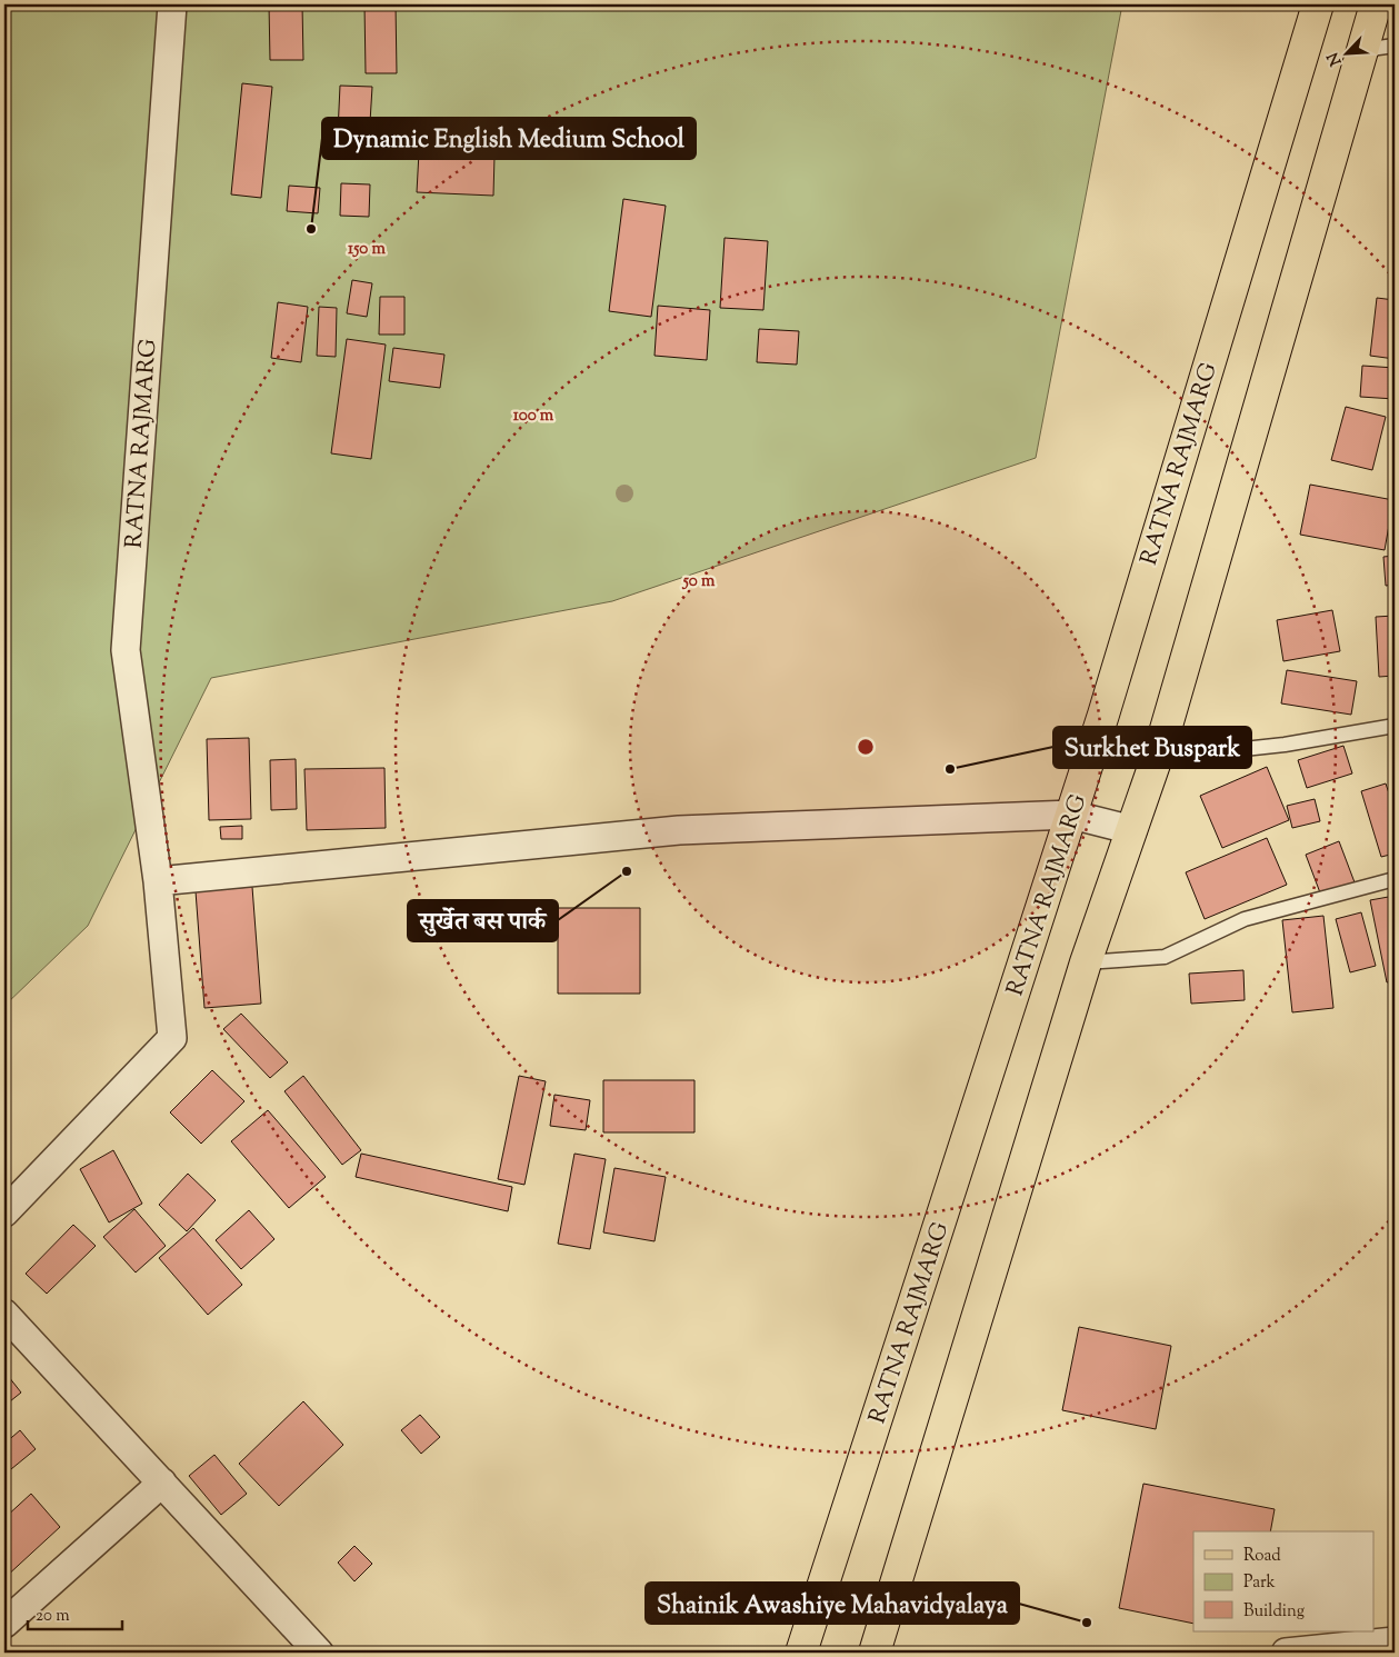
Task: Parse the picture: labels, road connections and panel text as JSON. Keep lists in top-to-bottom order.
{
  "streets": {
    "main road": ["RATNA RAJMARG"]
  },
  "places": [
    "Dynamic English Medium School",
    "Surkhet Buspark",
    "सुर्खेत बस पार्क",
    "Shainik Awashiye Mahavidyalaya"
  ],
  "legend": ["Road", "Park", "Building"],
  "scale_bar": "20 m",
  "north": "bottom left",
  "rings": ["150 m", "100 m", "50 m"]
}
